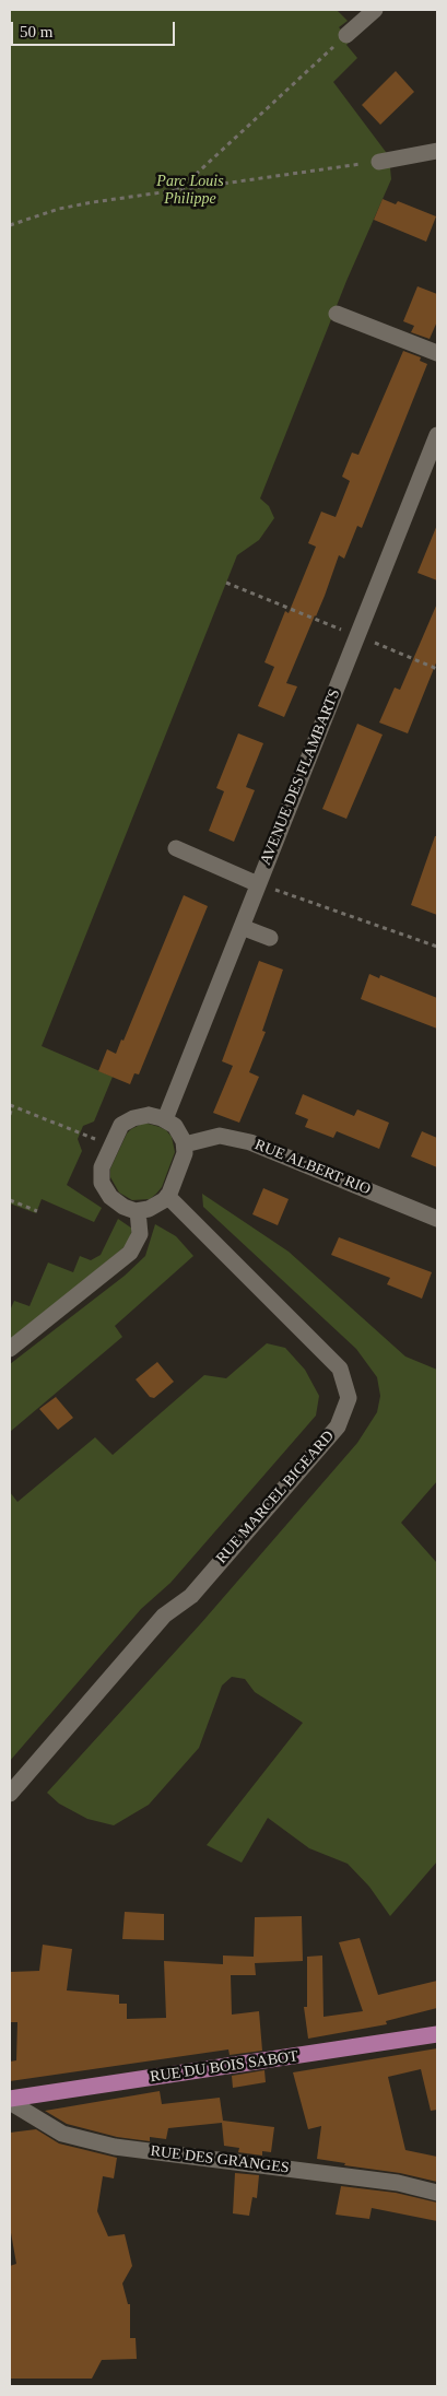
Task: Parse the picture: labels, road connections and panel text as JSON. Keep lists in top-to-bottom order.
{
  "streets": {
    "main road": ["RUE DU BOIS SABOT"],
    "street": [
      "AVENUE DES FLAMBARTS",
      "RUE ALBERT RIO",
      "RUE MARCEL BIGEARD",
      "RUE DES GRANGES"
    ]
  },
  "crossings": [
    ["AVENUE DES FLAMBARTS", "RUE ALBERT RIO"],
    ["AVENUE DES FLAMBARTS", "RUE MARCEL BIGEARD"],
    ["RUE ALBERT RIO", "RUE MARCEL BIGEARD"],
    ["RUE DU BOIS SABOT", "RUE DES GRANGES"]
  ],
  "parks": ["Parc Louis Philippe"],
  "scale_bar": "50 m"
}
